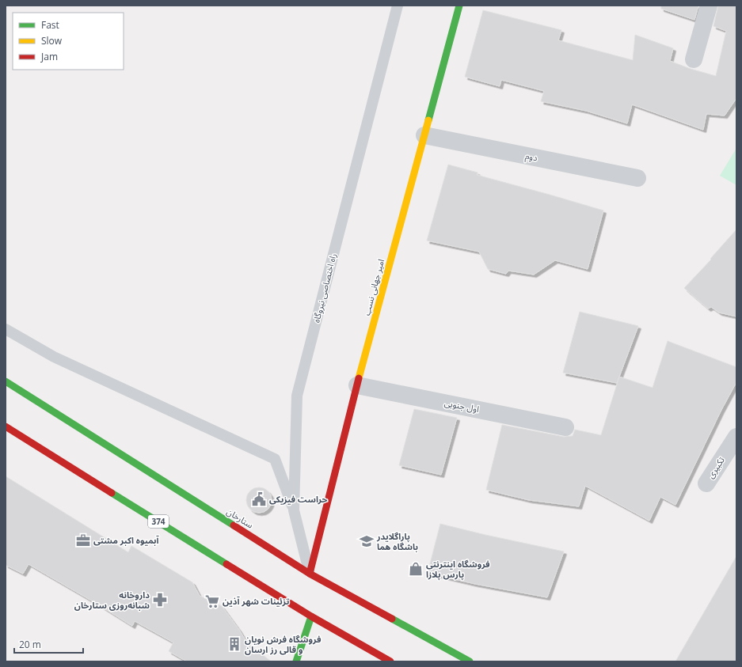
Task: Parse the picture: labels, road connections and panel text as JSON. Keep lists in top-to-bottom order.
{
  "streets": {
    "main road": ["امیر جهانی نسب", "ستارخان", "374"],
    "street": ["دوم", "اول جنوبی", "تکبیری"],
    "lane": ["راه اختصاصی نیروگاه"]
  },
  "crossings": [
    ["دوم", "امیر جهانی نسب"],
    ["امیر جهانی نسب", "راه اختصاصی نیروگاه"],
    ["امیر جهانی نسب", "اول جنوبی"],
    ["امیر جهانی نسب", "ستارخان"],
    ["راه اختصاصی نیروگاه", "ستارخان"]
  ],
  "places": {
    "public building": ["حراست فیزیکی"],
    "office": ["آبمیوه اکبر مشتی"],
    "school or university": ["پاراگلایدر باشگاه هما"],
    "shop": ["فروشگاه اینترنتی پارس پلازا"],
    "pharmacy": ["داروخانه شبانه‌روزی ستارخان"],
    "supermarket": ["تزئینات شهر آذین"],
    "building": ["فروشگاه فرش نویان و قالی رز ارسان"]
  },
  "legend": ["Fast", "Slow", "Jam"],
  "scale_bar": "20 m"
}
